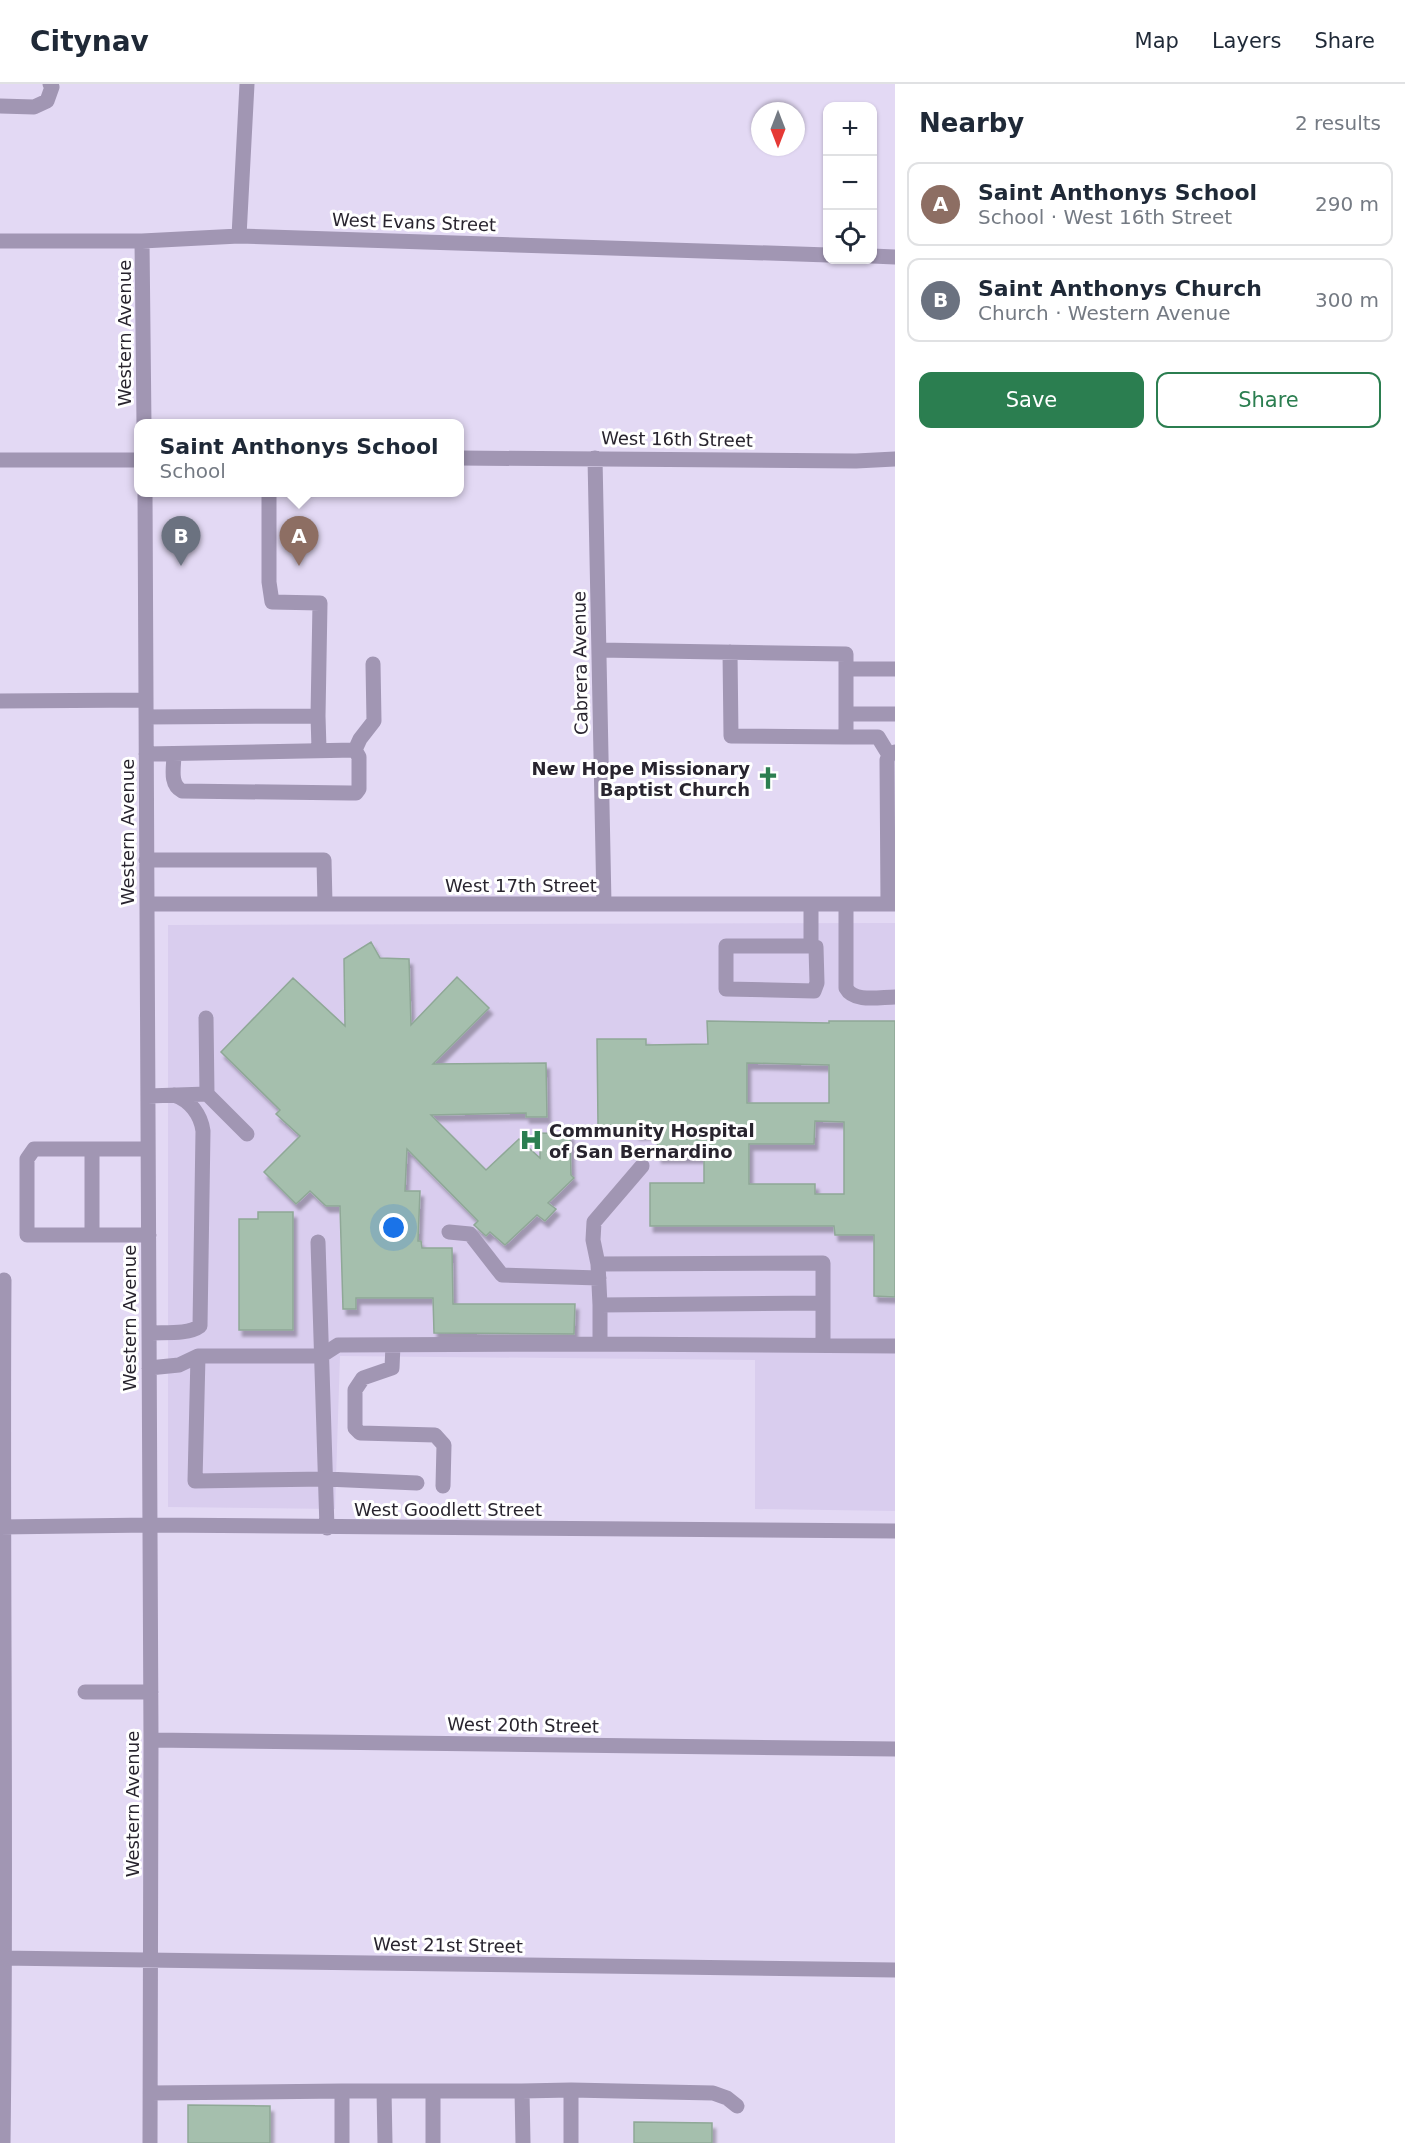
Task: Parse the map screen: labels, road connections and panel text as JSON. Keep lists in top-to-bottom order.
{
  "streets": {
    "street": [
      "West Evans Street",
      "Western Avenue",
      "West 16th Street",
      "Cabrera Avenue",
      "West 17th Street",
      "West Goodlett Street",
      "West 20th Street",
      "West 21st Street"
    ]
  },
  "crossings": [
    ["West Evans Street", "Western Avenue"],
    ["Western Avenue", "West 17th Street"],
    ["Western Avenue", "West Goodlett Street"],
    ["Western Avenue", "West 20th Street"],
    ["Western Avenue", "West 21st Street"],
    ["West 16th Street", "Cabrera Avenue"],
    ["Cabrera Avenue", "West 17th Street"]
  ],
  "places": {
    "church": ["New Hope Missionary Baptist Church"],
    "hospital": ["Community Hospital of San Bernardino"]
  },
  "north": "bottom",
  "page": {
    "header": "Citynav",
    "nav": ["Map", "Layers", "Share"],
    "heading": ["Nearby", "2 results"],
    "map_buttons": ["+", "−"],
    "list": [
      {
        "mark": "A",
        "name": "Saint Anthonys School",
        "note": "School · West 16th Street",
        "value": "290 m"
      },
      {
        "mark": "B",
        "name": "Saint Anthonys Church",
        "note": "Church · Western Avenue",
        "value": "300 m"
      }
    ],
    "buttons": ["Save", "Share"],
    "popup": ["Saint Anthonys School", "School"],
    "pins": ["A", "B"]
  }
}
